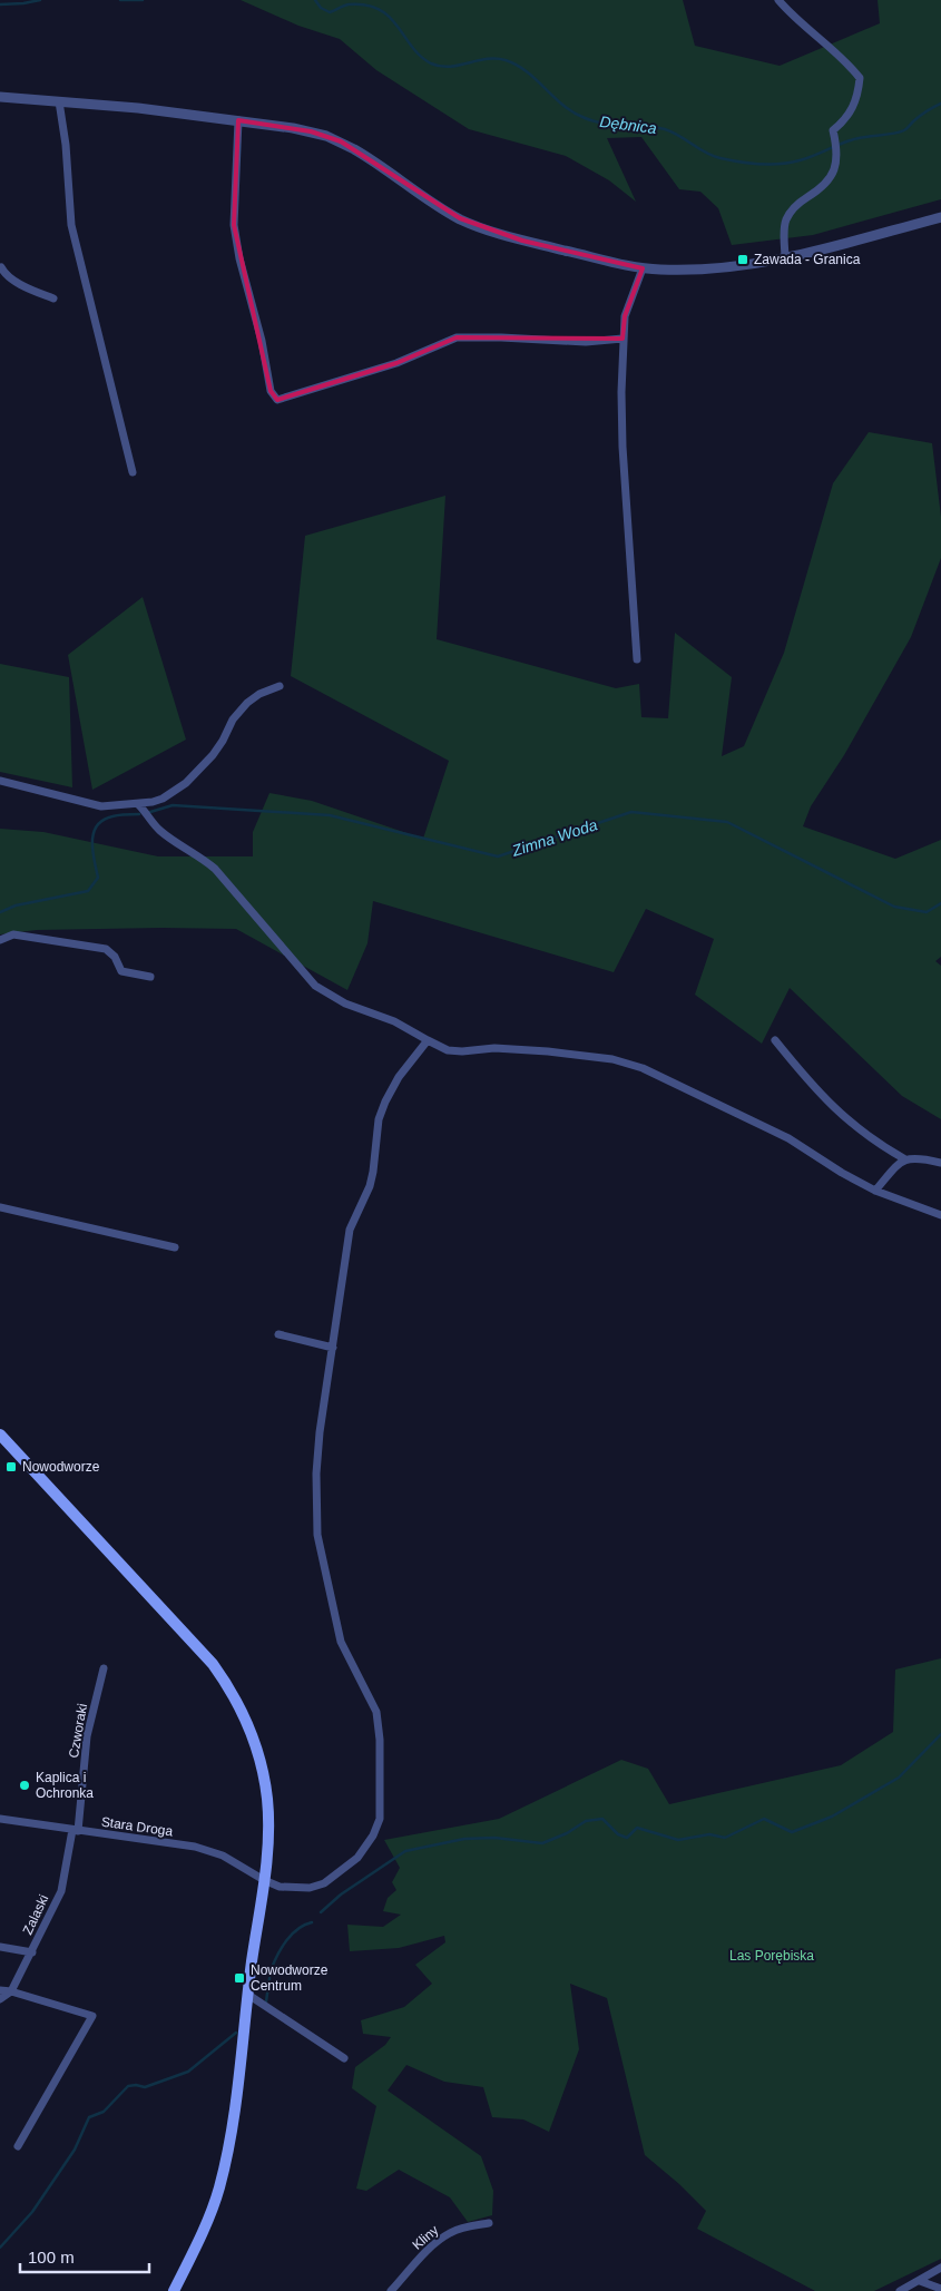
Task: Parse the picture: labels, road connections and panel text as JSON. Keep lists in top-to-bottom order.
{
  "streets": {
    "street": [
      "Czworaki",
      "Stara Droga",
      "Zalaski",
      "Kliny"
    ]
  },
  "crossings": [
    ["Czworaki", "Stara Droga"],
    ["Czworaki", "Zalaski"],
    ["Stara Droga", "Zalaski"]
  ],
  "water": ["Dębnica", "Zimna Woda"],
  "parks": ["Las Porębiska"],
  "places": {
    "transit": ["Zawada - Granica", "Nowodworze", "Nowodworze Centrum"],
    "other": ["Kaplica i Ochronka"]
  },
  "scale_bar": "100 m"
}
